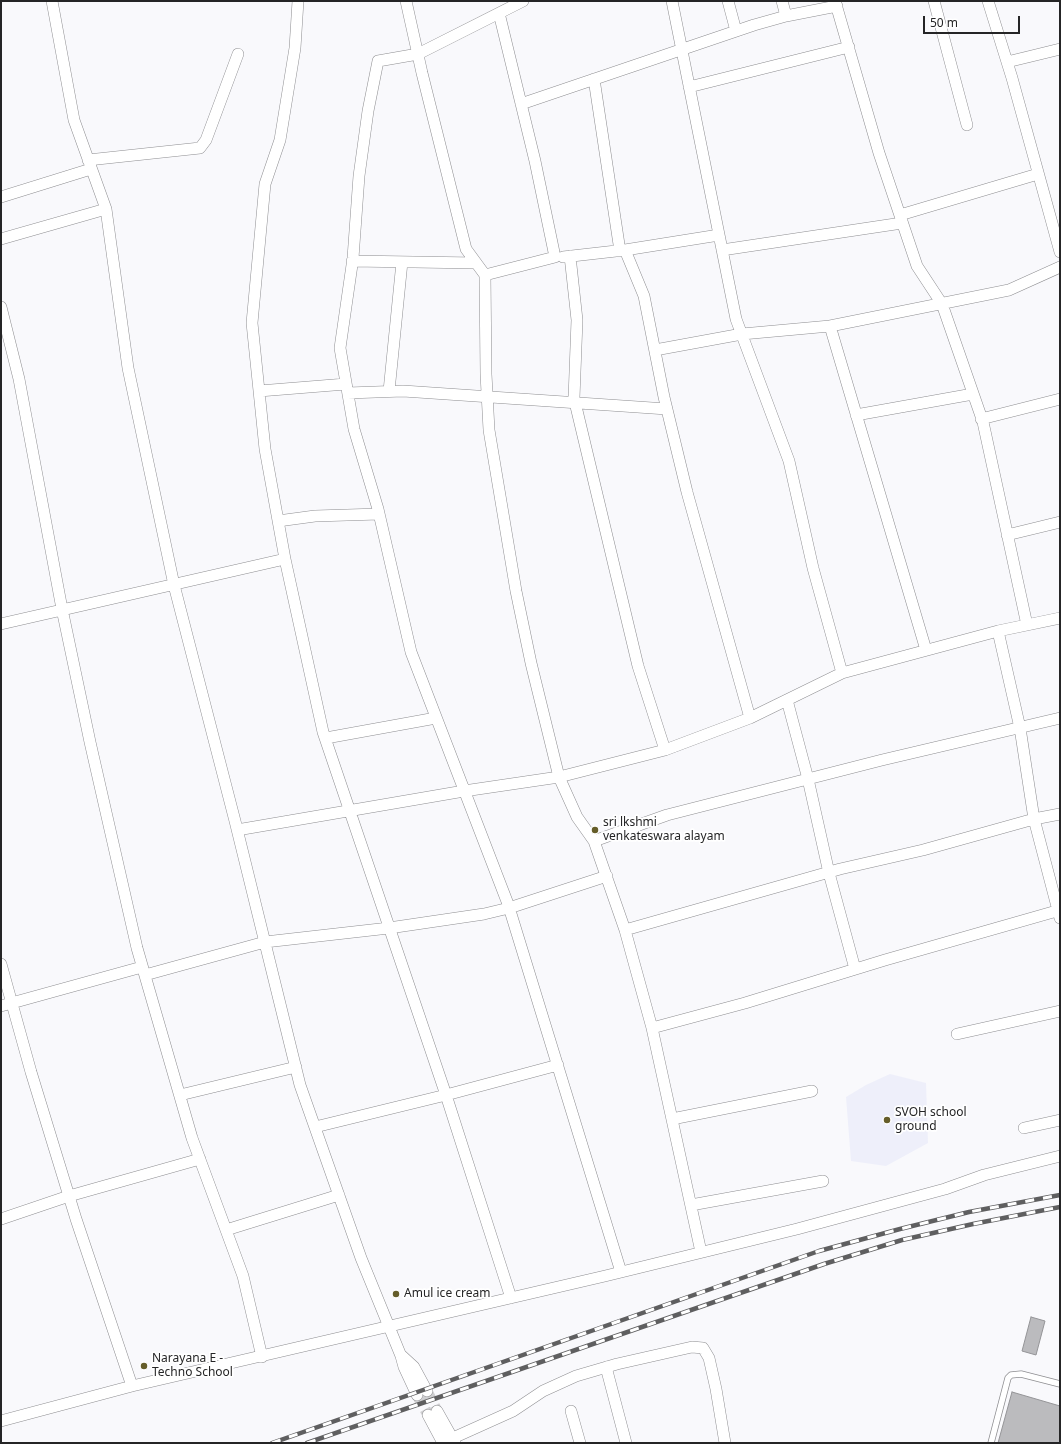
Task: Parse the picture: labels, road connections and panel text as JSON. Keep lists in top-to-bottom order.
{
  "places": [
    "sri lkshmi venkateswara alayam",
    "SVOH school ground",
    "Amul ice cream",
    "Narayana E - Techno School"
  ],
  "scale_bar": "50 m"
}
